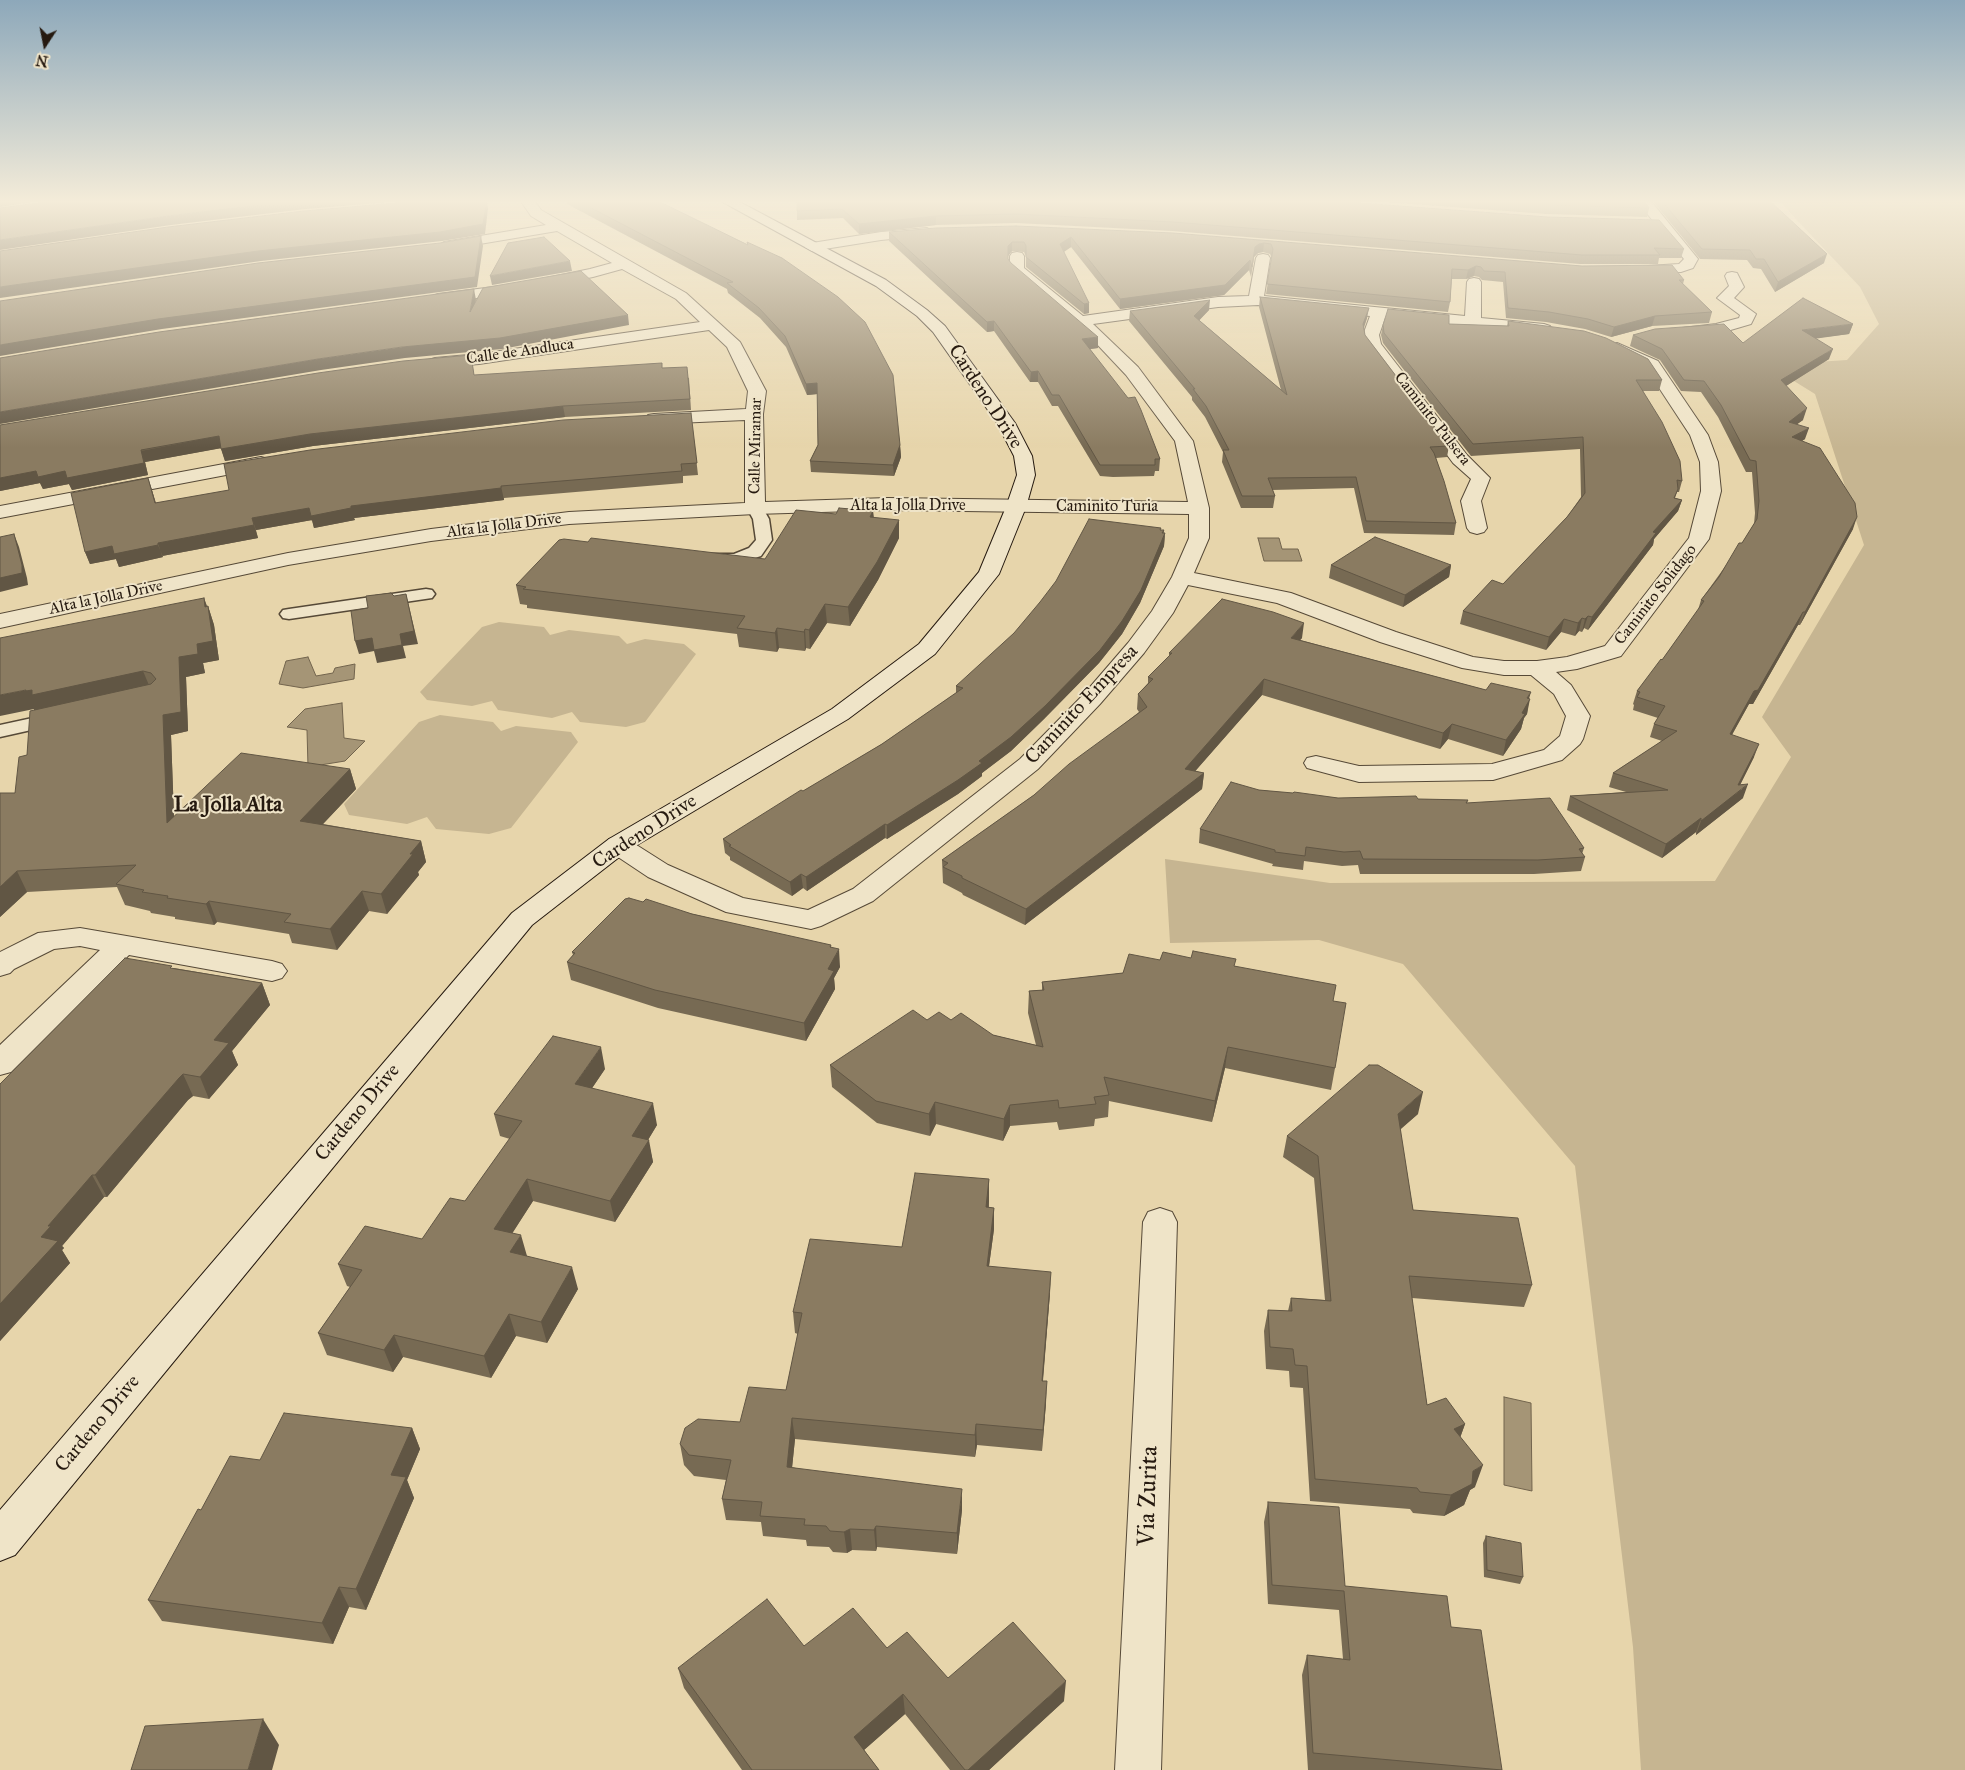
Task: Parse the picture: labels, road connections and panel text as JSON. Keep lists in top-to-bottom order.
{
  "streets": {
    "street": [
      "Calle de Andluca",
      "Cardeno Drive",
      "Caminito Pulsera",
      "Calle Miramar",
      "Alta la Jolla Drive",
      "Caminito Turia",
      "Caminito Solidago",
      "Caminito Empresa",
      "Via Zurita"
    ]
  },
  "crossings": [
    ["Calle de Andluca", "Calle Miramar"],
    ["Cardeno Drive", "Alta la Jolla Drive"],
    ["Cardeno Drive", "Caminito Turia"],
    ["Cardeno Drive", "Caminito Empresa"],
    ["Calle Miramar", "Alta la Jolla Drive"],
    ["Alta la Jolla Drive", "Caminito Turia"],
    ["Caminito Turia", "Caminito Empresa"],
    ["Caminito Solidago", "Caminito Empresa"]
  ],
  "districts": ["La Jolla Alta"],
  "north": "bottom"
}
